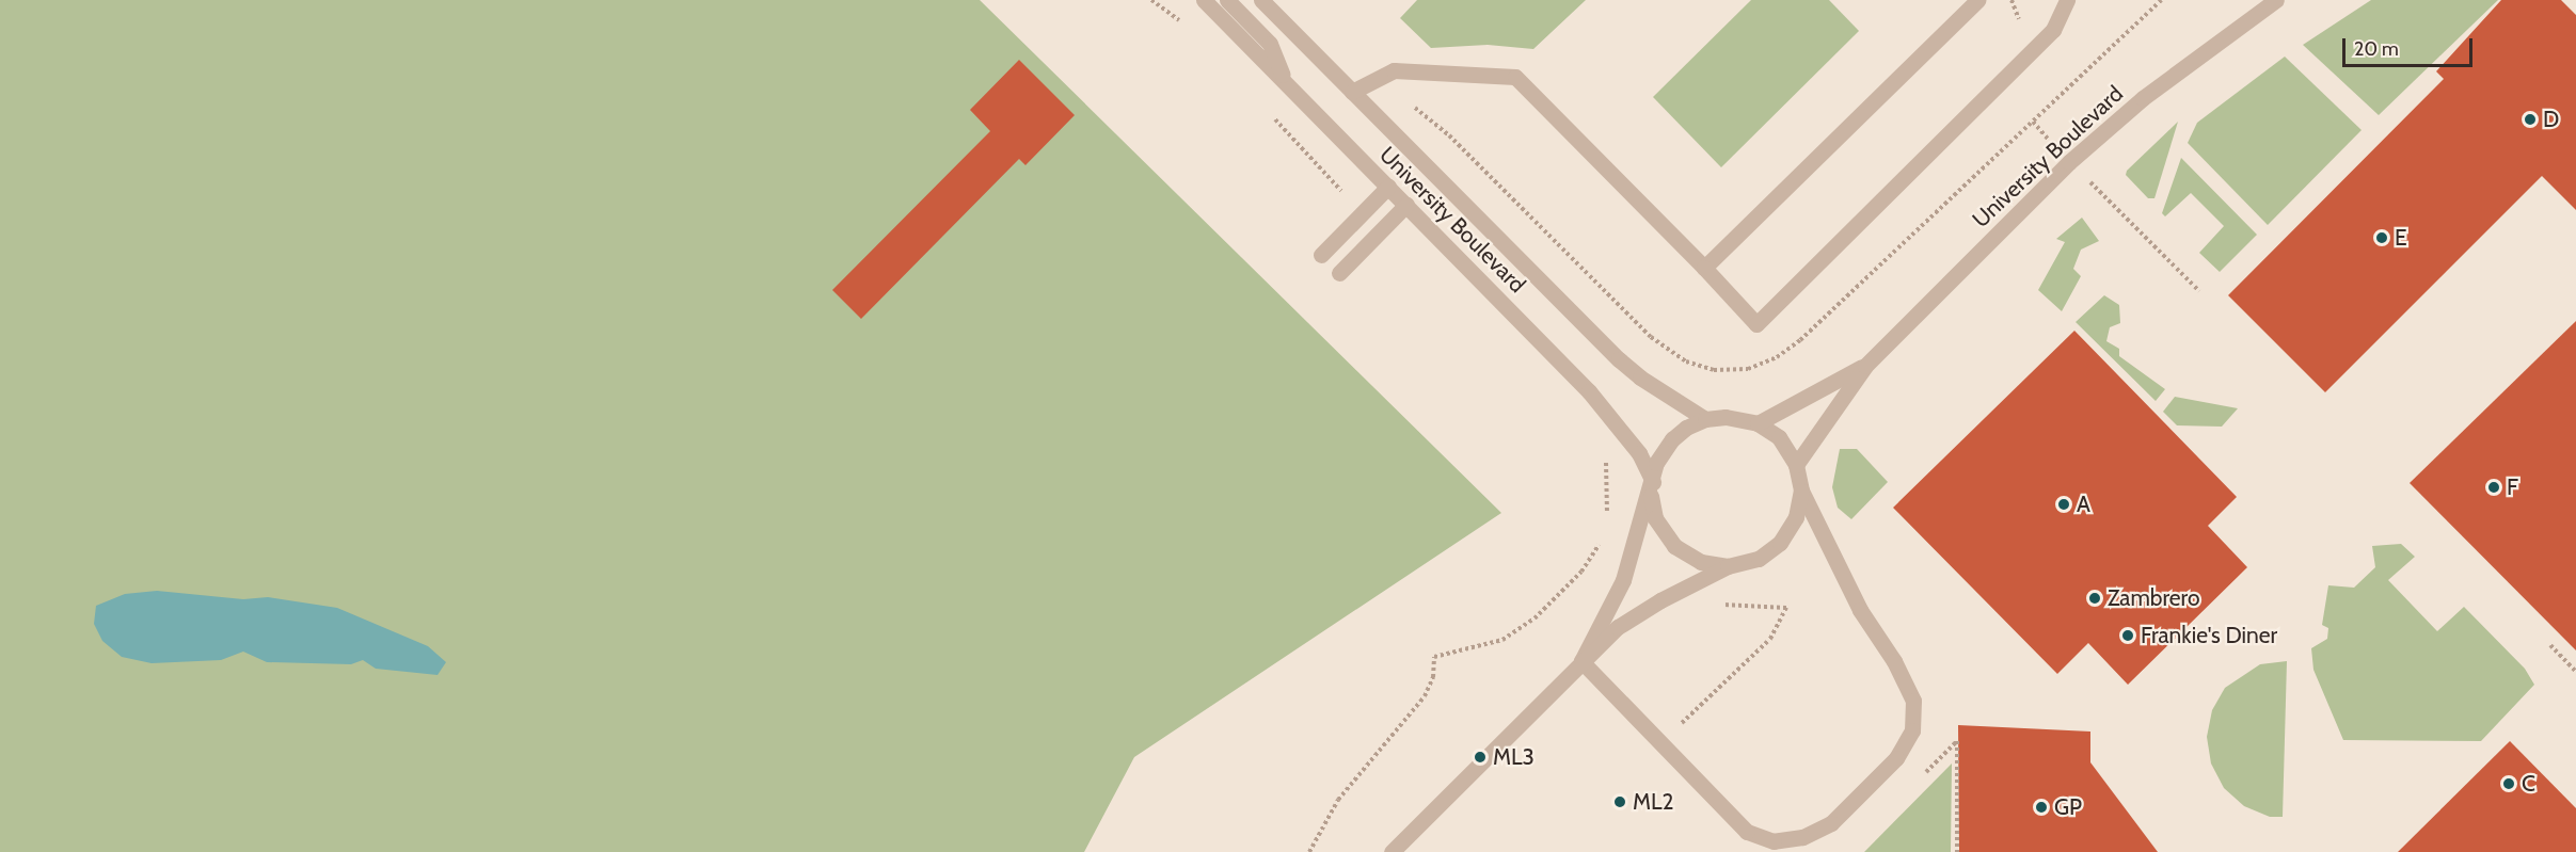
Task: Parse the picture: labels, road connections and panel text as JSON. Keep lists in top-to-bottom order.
{
  "streets": {
    "street": ["University Boulevard"]
  },
  "places": [
    "D",
    "E",
    "F",
    "A",
    "Zambrero",
    "Frankie's Diner",
    "ML3",
    "C",
    "ML2",
    "GP"
  ],
  "scale_bar": "20 m"
}
